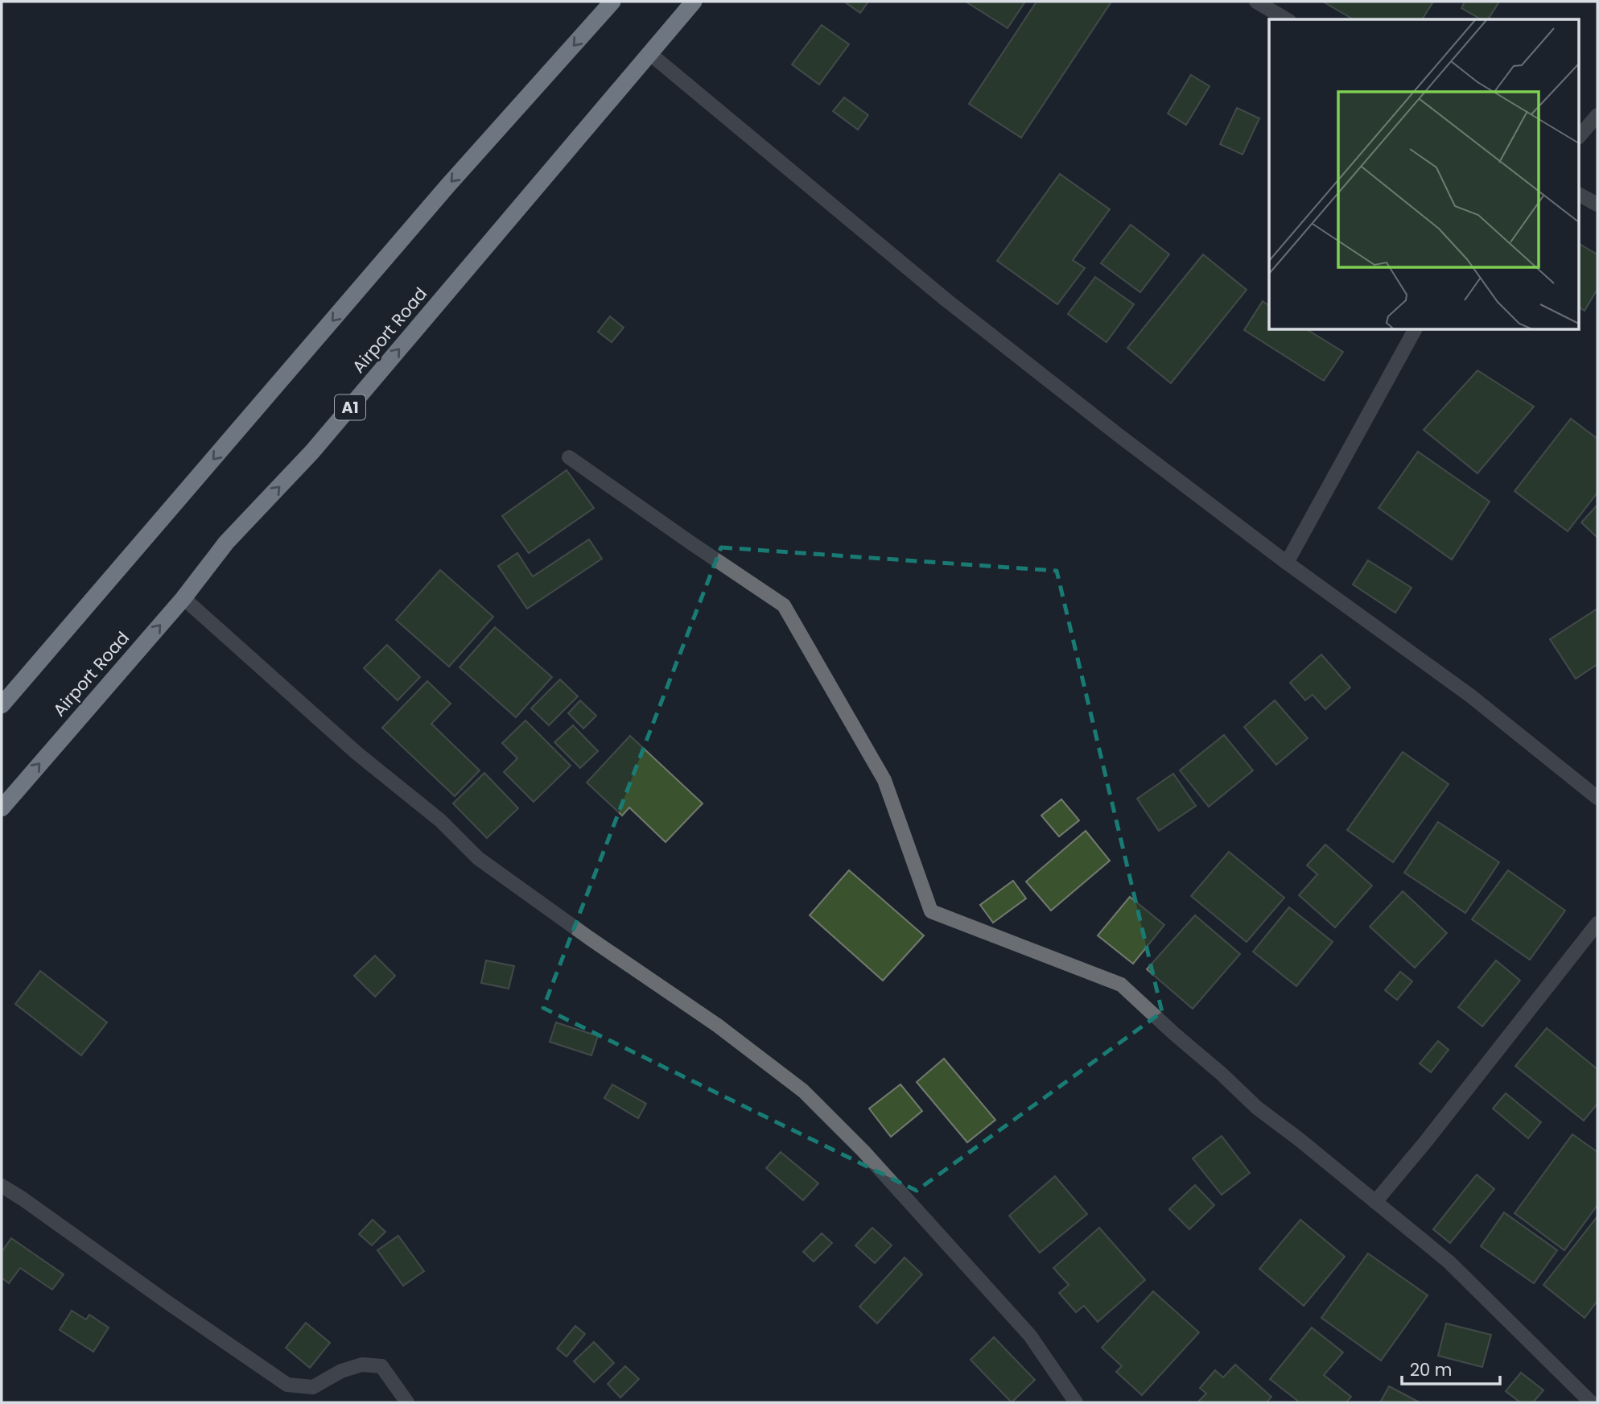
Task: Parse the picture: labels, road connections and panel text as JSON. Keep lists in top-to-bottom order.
{
  "streets": {
    "highway": ["Airport Road", "A1"]
  },
  "scale_bar": "20 m"
}
